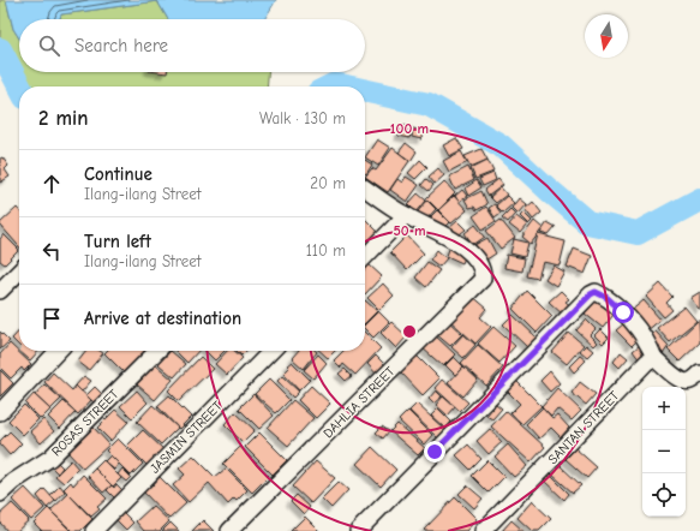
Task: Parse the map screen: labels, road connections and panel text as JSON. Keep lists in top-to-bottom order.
{
  "streets": {
    "street": [
      "DAHLIA STREET",
      "ROSAS STREET",
      "SANTAN STREET",
      "JASMIN STREET"
    ]
  },
  "north": "bottom",
  "page": {
    "search": "Search here",
    "heading": ["2 min", "Walk · 130 m"],
    "list": [
      ["Continue", "Ilang-ilang Street", "20 m"],
      ["Turn left", "Ilang-ilang Street", "110 m"],
      "Arrive at destination"
    ],
    "map_buttons": ["+", "−"]
  },
  "rings": ["100 m", "50 m"]
}
